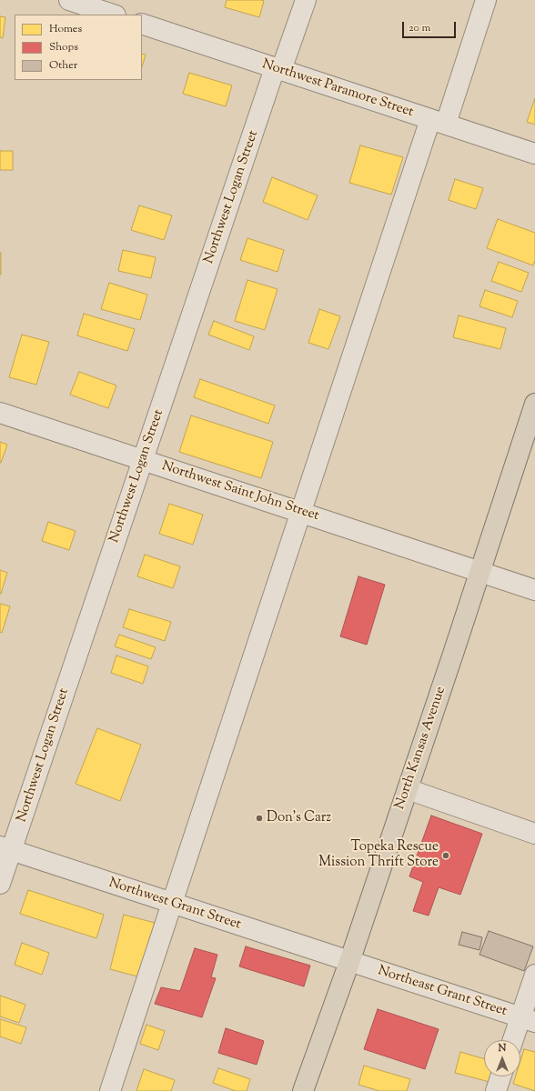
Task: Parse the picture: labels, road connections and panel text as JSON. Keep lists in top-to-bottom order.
{
  "streets": {
    "main road": ["North Kansas Avenue"],
    "street": [
      "Northwest Paramore Street",
      "Northwest Logan Street",
      "Northwest Saint John Street",
      "Northwest Grant Street",
      "Northeast Grant Street"
    ]
  },
  "crossings": [
    ["Northwest Paramore Street", "Northwest Logan Street"],
    ["Northwest Logan Street", "Northwest Saint John Street"],
    ["Northwest Logan Street", "Northwest Grant Street"],
    ["Northwest Saint John Street", "North Kansas Avenue"],
    ["North Kansas Avenue", "Northwest Grant Street"],
    ["North Kansas Avenue", "Northeast Grant Street"],
    ["Northwest Grant Street", "Northeast Grant Street"]
  ],
  "places": ["Don's Carz", "Topeka Rescue Mission Thrift Store"],
  "legend": ["Homes", "Shops", "Other"],
  "scale_bar": "20 m",
  "north": "top"
}
